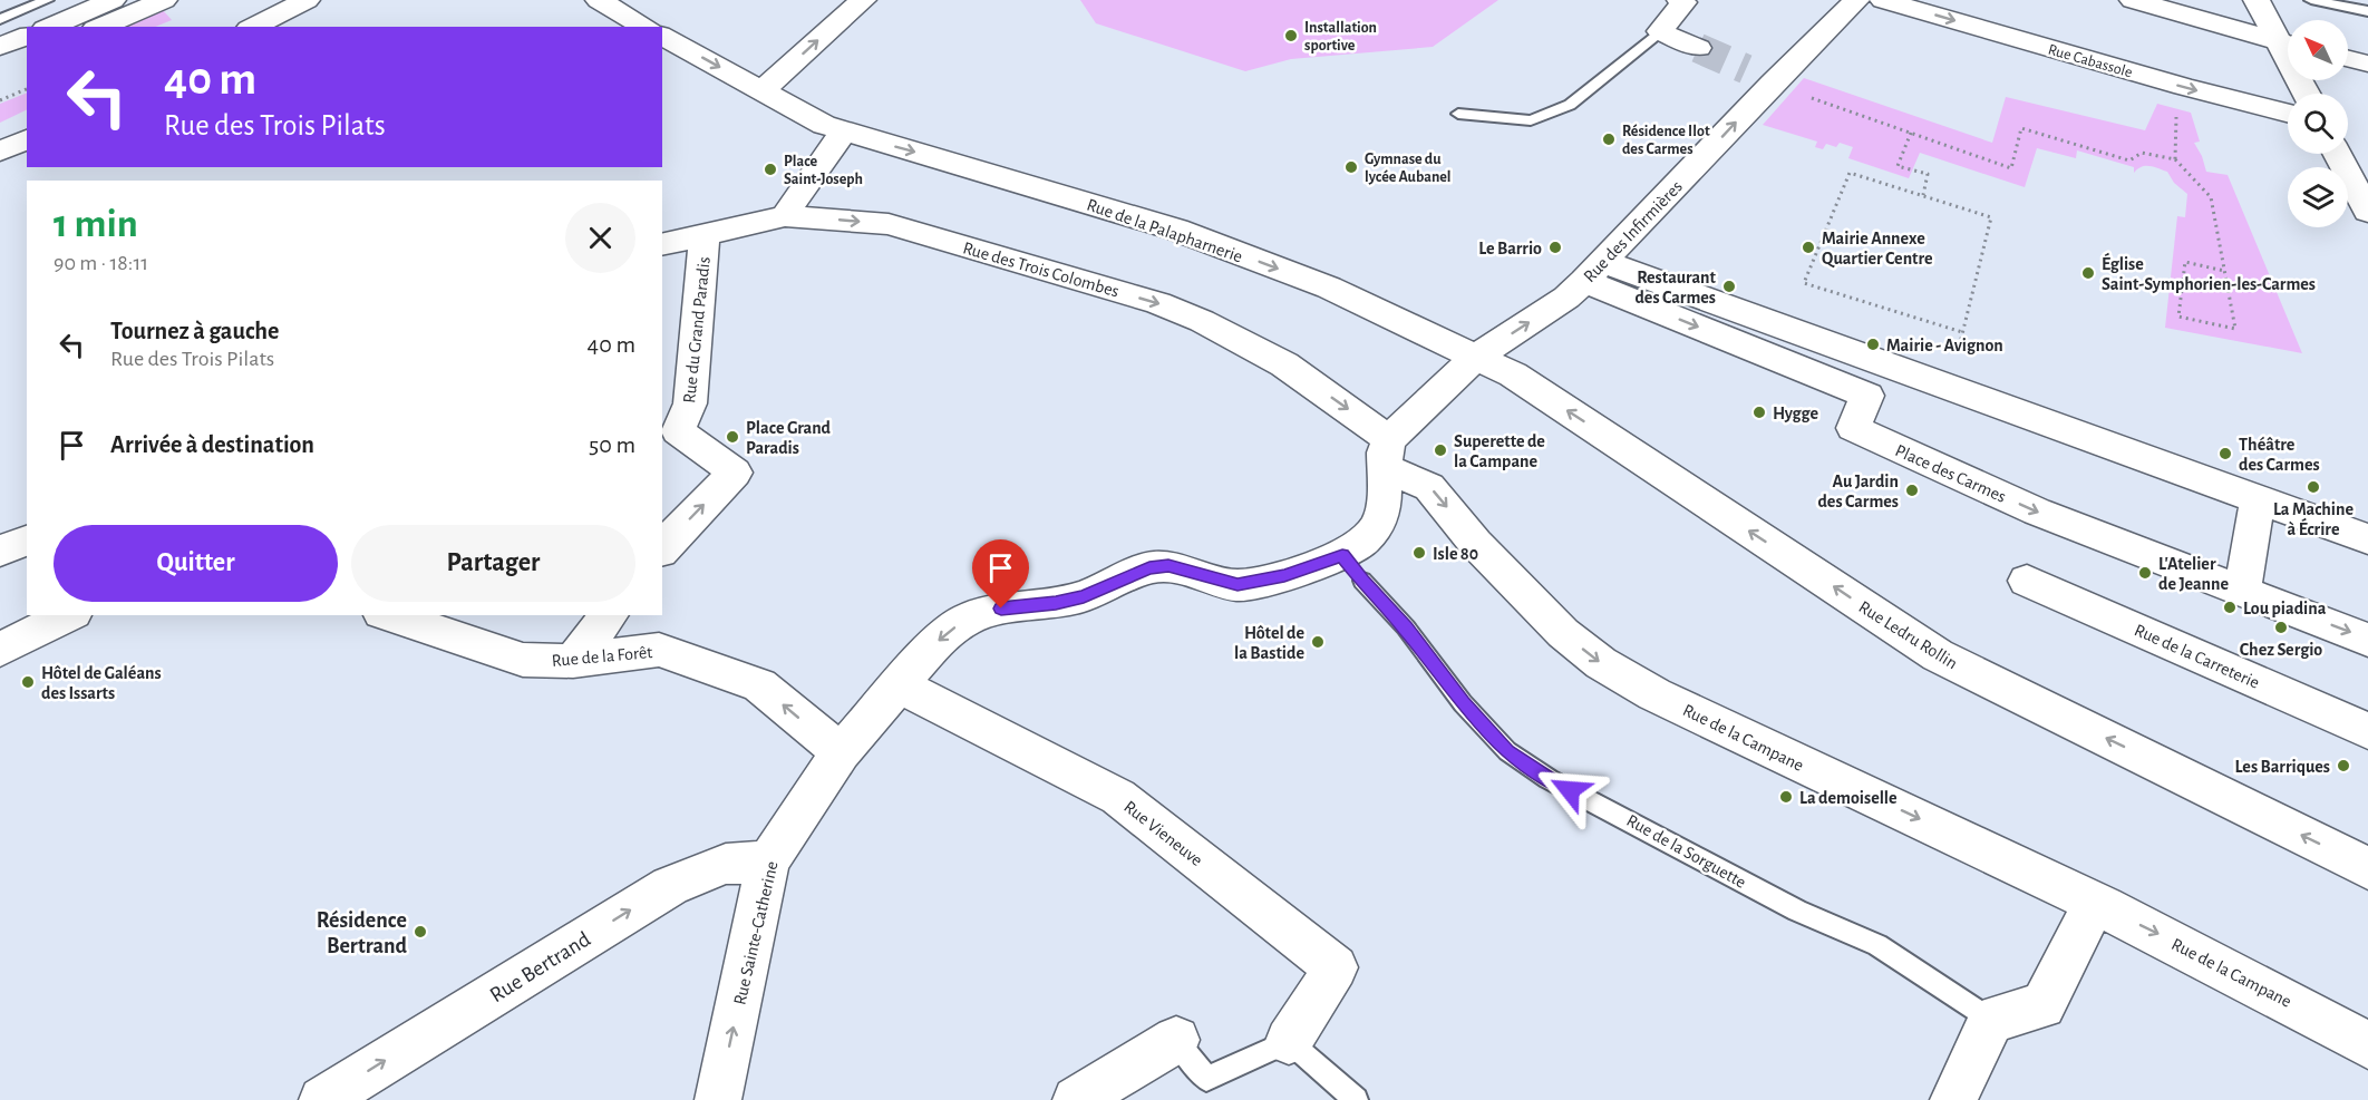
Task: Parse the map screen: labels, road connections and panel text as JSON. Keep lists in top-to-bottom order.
{
  "streets": {
    "street": [
      "Rue Cabassole",
      "Rue de la Palapharnerie",
      "Rue des Infirmières",
      "Rue des Trois Colombes",
      "Rue du Grand Paradis",
      "Place des Carmes",
      "Rue Ledru Rollin",
      "Rue de la Forêt",
      "Rue de la Carreterie",
      "Rue de la Campane",
      "Rue Vieneuve",
      "Rue Sainte-Catherine",
      "Rue Bertrand"
    ],
    "lane": ["Rue de la Sorguette"]
  },
  "crossings": [
    ["Rue de la Palapharnerie", "Rue des Infirmières"],
    ["Rue de la Palapharnerie", "Rue Ledru Rollin"],
    ["Rue des Infirmières", "Rue des Trois Colombes"],
    ["Rue des Infirmières", "Place des Carmes"],
    ["Rue des Infirmières", "Rue Ledru Rollin"],
    ["Rue des Infirmières", "Rue de la Campane"],
    ["Rue des Infirmières", "Rue Sainte-Catherine"],
    ["Rue des Trois Colombes", "Rue du Grand Paradis"],
    ["Rue des Trois Colombes", "Rue de la Campane"],
    ["Rue des Trois Colombes", "Rue Sainte-Catherine"],
    ["Rue de la Forêt", "Rue Sainte-Catherine"],
    ["Rue de la Campane", "Rue Sainte-Catherine"],
    ["Rue Vieneuve", "Rue Sainte-Catherine"],
    ["Rue de la Sorguette", "Rue Sainte-Catherine"],
    ["Rue Sainte-Catherine", "Rue Bertrand"]
  ],
  "one_way": [
    "Rue de la Palapharnerie",
    "Rue des Infirmières",
    "Rue des Trois Colombes",
    "Rue du Grand Paradis",
    "Rue de la Forêt",
    "Rue de la Campane",
    "Rue Bertrand"
  ],
  "places": [
    "Installation sportive",
    "Résidence Ilot des Carmes",
    "Gymnase du lycée Aubanel",
    "Place Saint-Joseph",
    "Le Barrio",
    "Mairie Annexe Quartier Centre",
    "Église Saint-Symphorien-les-Carmes",
    "Restaurant des Carmes",
    "Mairie - Avignon",
    "Hygge",
    "Place Grand Paradis",
    "Superette de la Campane",
    "Théâtre des Carmes",
    "La Machine à Écrire",
    "Au Jardin des Carmes",
    "Isle 80",
    "L'Atelier de Jeanne",
    "Lou piadina",
    "Chez Sergio",
    "Hôtel de la Bastide",
    "Hôtel de Galéans des Issarts",
    "Les Barriques",
    "La demoiselle",
    "Résidence Bertrand"
  ],
  "north": "top left",
  "page": {
    "turn": ["40 m", "Rue des Trois Pilats"],
    "heading": ["1 min", "90 m · 18:11"],
    "list": [
      {
        "name": "Tournez à gauche",
        "note": "Rue des Trois Pilats",
        "value": "40 m"
      },
      {
        "name": "Arrivée à destination",
        "value": "50 m"
      }
    ],
    "buttons": ["Quitter", "Partager"]
  }
}
